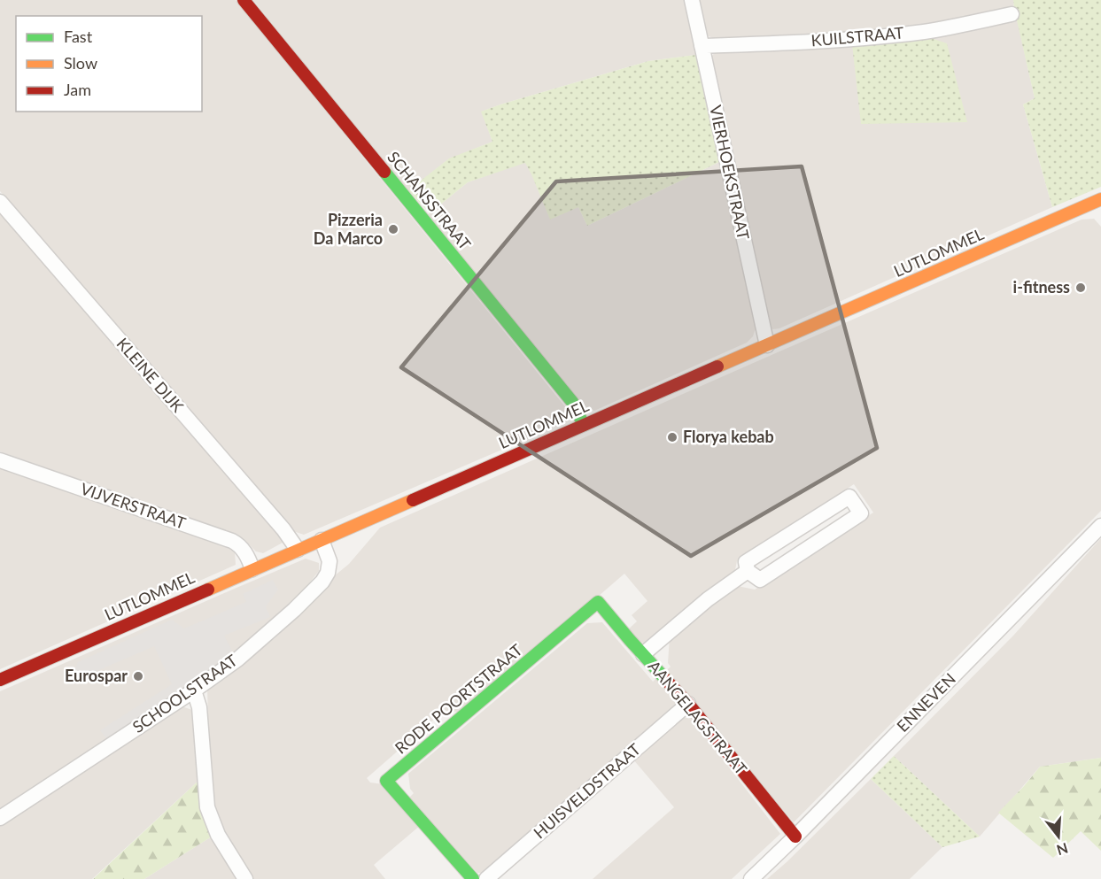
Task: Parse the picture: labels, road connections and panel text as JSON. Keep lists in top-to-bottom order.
{
  "streets": {
    "street": [
      "KUILSTRAAT",
      "VIERHOEKSTRAAT",
      "SCHANSSTRAAT",
      "LUTLOMMEL",
      "KLEINE DIJK",
      "VIJVERSTRAAT",
      "SCHOOLSTRAAT",
      "RODE POORTSTRAAT",
      "ENNEVEN",
      "AANGELAGSTRAAT",
      "HUISVELDSTRAAT"
    ]
  },
  "crossings": [
    ["KUILSTRAAT", "VIERHOEKSTRAAT"],
    ["VIERHOEKSTRAAT", "LUTLOMMEL"],
    ["SCHANSSTRAAT", "LUTLOMMEL"],
    ["LUTLOMMEL", "KLEINE DIJK"],
    ["LUTLOMMEL", "VIJVERSTRAAT"],
    ["LUTLOMMEL", "SCHOOLSTRAAT"],
    ["RODE POORTSTRAAT", "AANGELAGSTRAAT"],
    ["ENNEVEN", "AANGELAGSTRAAT"],
    ["AANGELAGSTRAAT", "HUISVELDSTRAAT"]
  ],
  "places": [
    "Pizzeria Da Marco",
    "i-fitness",
    "Florya kebab",
    "Eurospar"
  ],
  "legend": ["Fast", "Slow", "Jam"],
  "north": "bottom"
}
